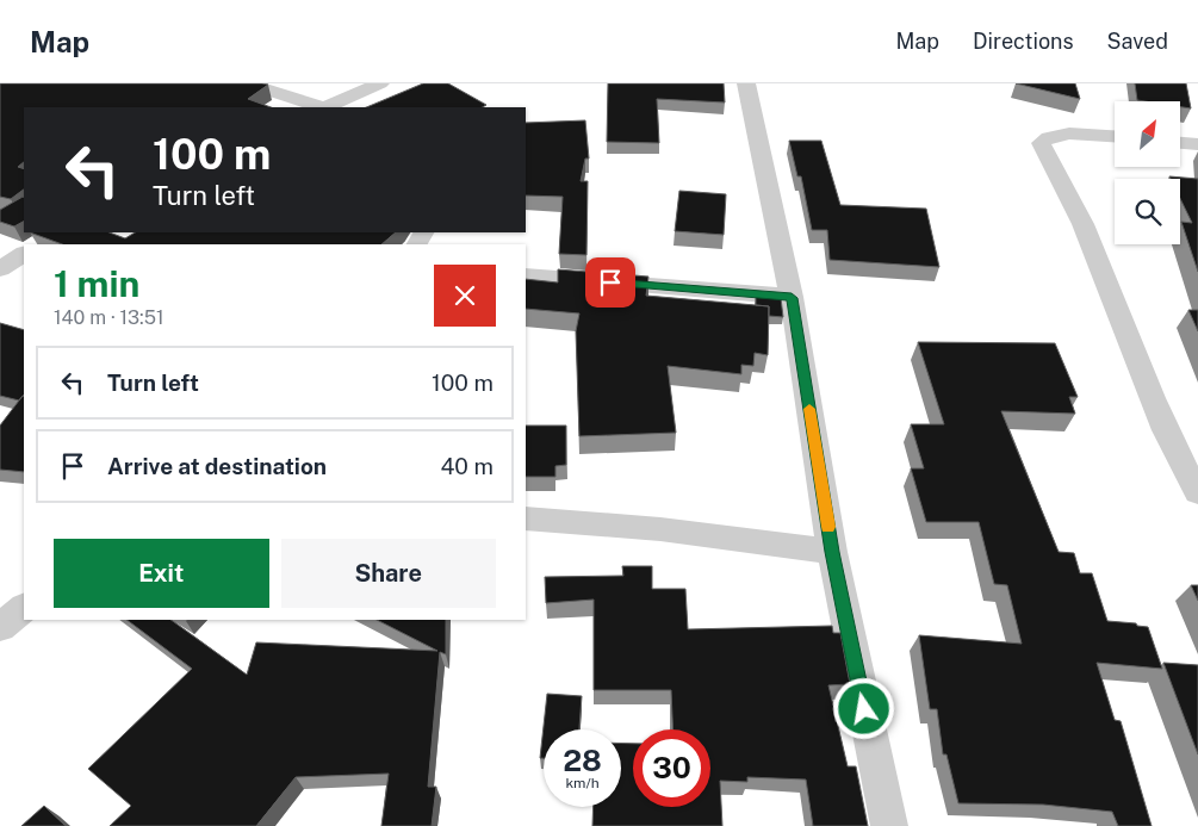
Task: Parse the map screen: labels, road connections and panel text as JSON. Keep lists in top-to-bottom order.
{
  "north": "top right",
  "page": {
    "header": "Map",
    "nav": ["Map", "Directions", "Saved"],
    "turn": ["100 m", "Turn left"],
    "heading": ["1 min", "140 m · 13:51"],
    "list": [
      {
        "name": "Turn left",
        "value": "100 m"
      },
      {
        "name": "Arrive at destination",
        "value": "40 m"
      }
    ],
    "buttons": ["Exit", "Share"],
    "speed": "28 km/h",
    "limit": "30"
  }
}
